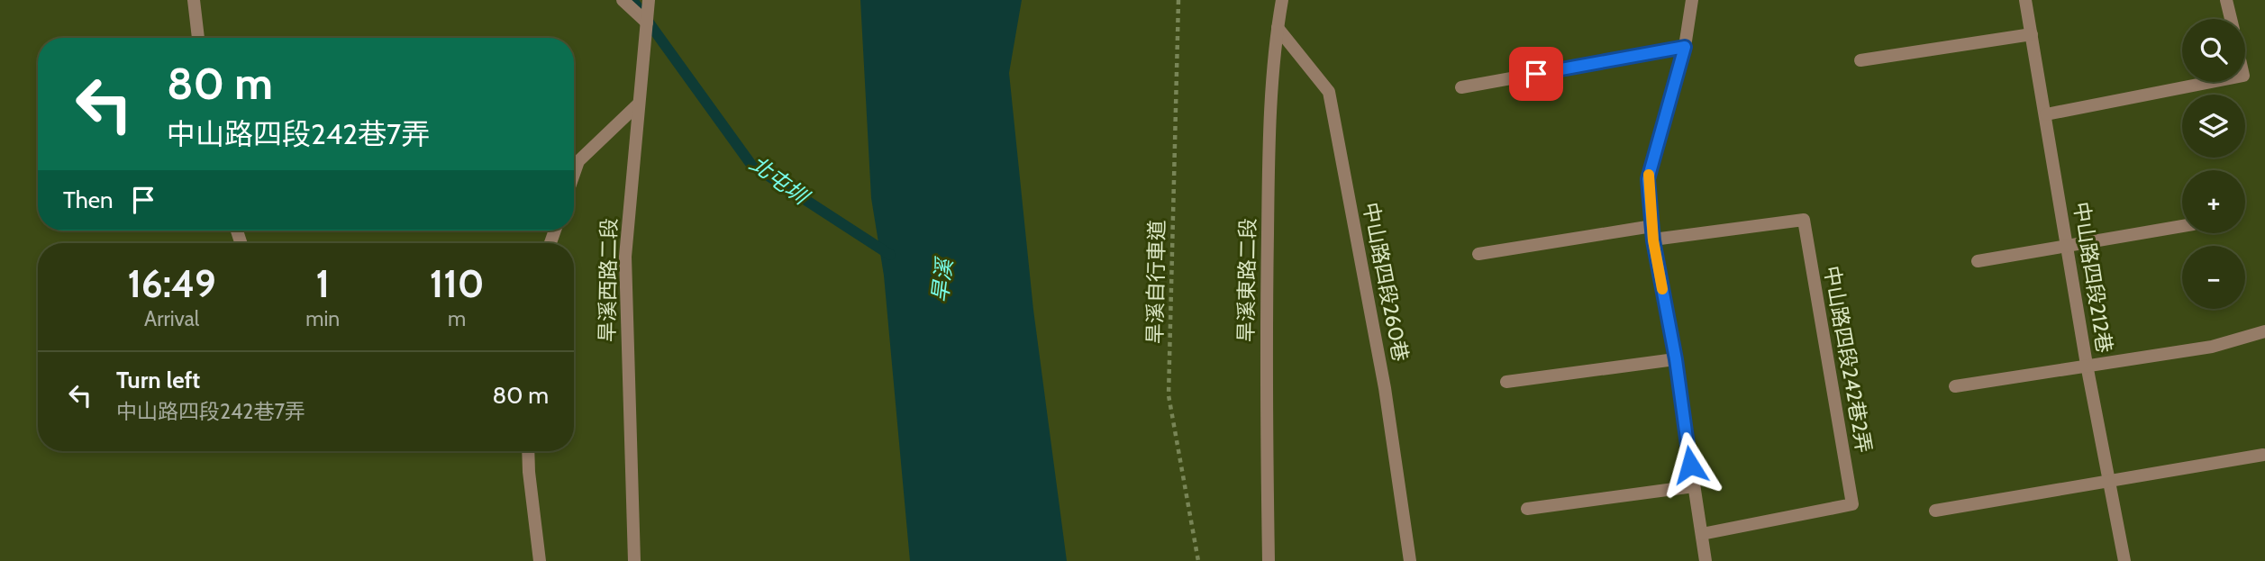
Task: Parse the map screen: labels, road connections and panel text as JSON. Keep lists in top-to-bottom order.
{
  "streets": {
    "street": [
      "中山路四段212巷",
      "旱溪西路二段",
      "旱溪東路二段",
      "中山路四段260巷",
      "中山路四段242巷2弄"
    ],
    "path": ["旱溪自行車道"]
  },
  "crossings": [
    ["旱溪東路二段", "中山路四段260巷"]
  ],
  "water": ["北屯圳", "旱溪"],
  "page": {
    "map_buttons": ["+", "−"],
    "turn": ["80 m", "中山路四段242巷7弄"],
    "then": "Then",
    "eta": [
      "16:49",
      "Arrival",
      "1",
      "min",
      "110",
      "m"
    ],
    "list": [
      {
        "name": "Turn left",
        "note": "中山路四段242巷7弄",
        "value": "80 m"
      }
    ]
  }
}
